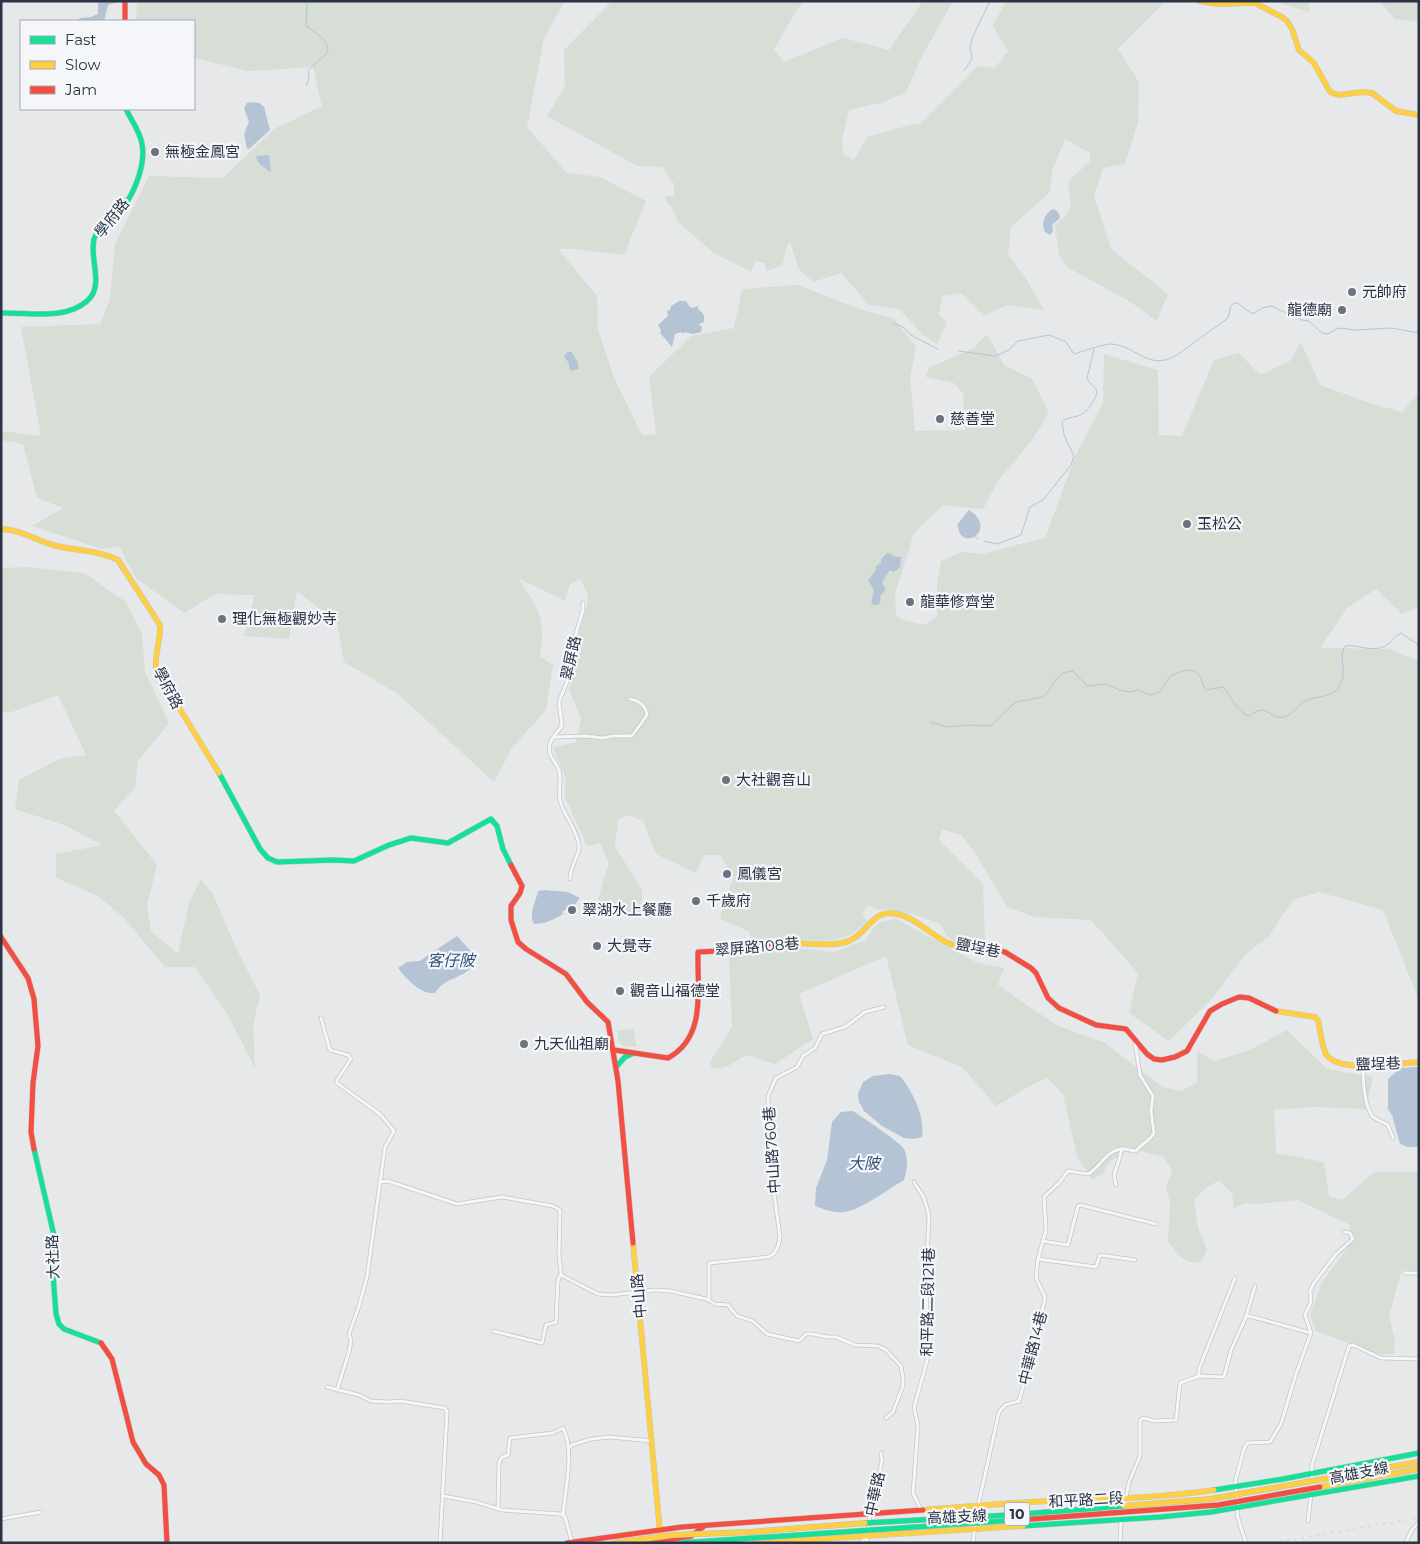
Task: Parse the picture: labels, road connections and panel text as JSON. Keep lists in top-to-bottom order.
{
  "streets": {
    "main road": [
      "學府路",
      "翠屏路108巷",
      "鹽埕巷",
      "大社路",
      "中山路",
      "高雄支線",
      "和平路二段",
      "10"
    ],
    "street": [
      "翠屏路",
      "中山路760巷",
      "和平路二段121巷",
      "中華路14巷",
      "中華路"
    ]
  },
  "crossings": [
    ["學府路", "翠屏路108巷"],
    ["學府路", "中山路"],
    ["翠屏路108巷", "鹽埕巷"],
    ["翠屏路108巷", "中山路"],
    ["鹽埕巷", "中華路14巷"],
    ["中山路", "和平路二段"],
    ["和平路二段121巷", "和平路二段"],
    ["中華路14巷", "和平路二段"],
    ["中華路", "和平路二段"]
  ],
  "water": ["客仔陂", "大陂"],
  "places": [
    "無極金鳳宮",
    "元帥府",
    "龍德廟",
    "慈善堂",
    "玉松公",
    "龍華修齊堂",
    "理化無極觀妙寺",
    "大社觀音山",
    "鳳儀宮",
    "千歲府",
    "翠湖水上餐廳",
    "大覺寺",
    "觀音山福德堂",
    "九天仙祖廟"
  ],
  "legend": ["Fast", "Slow", "Jam"]
}
